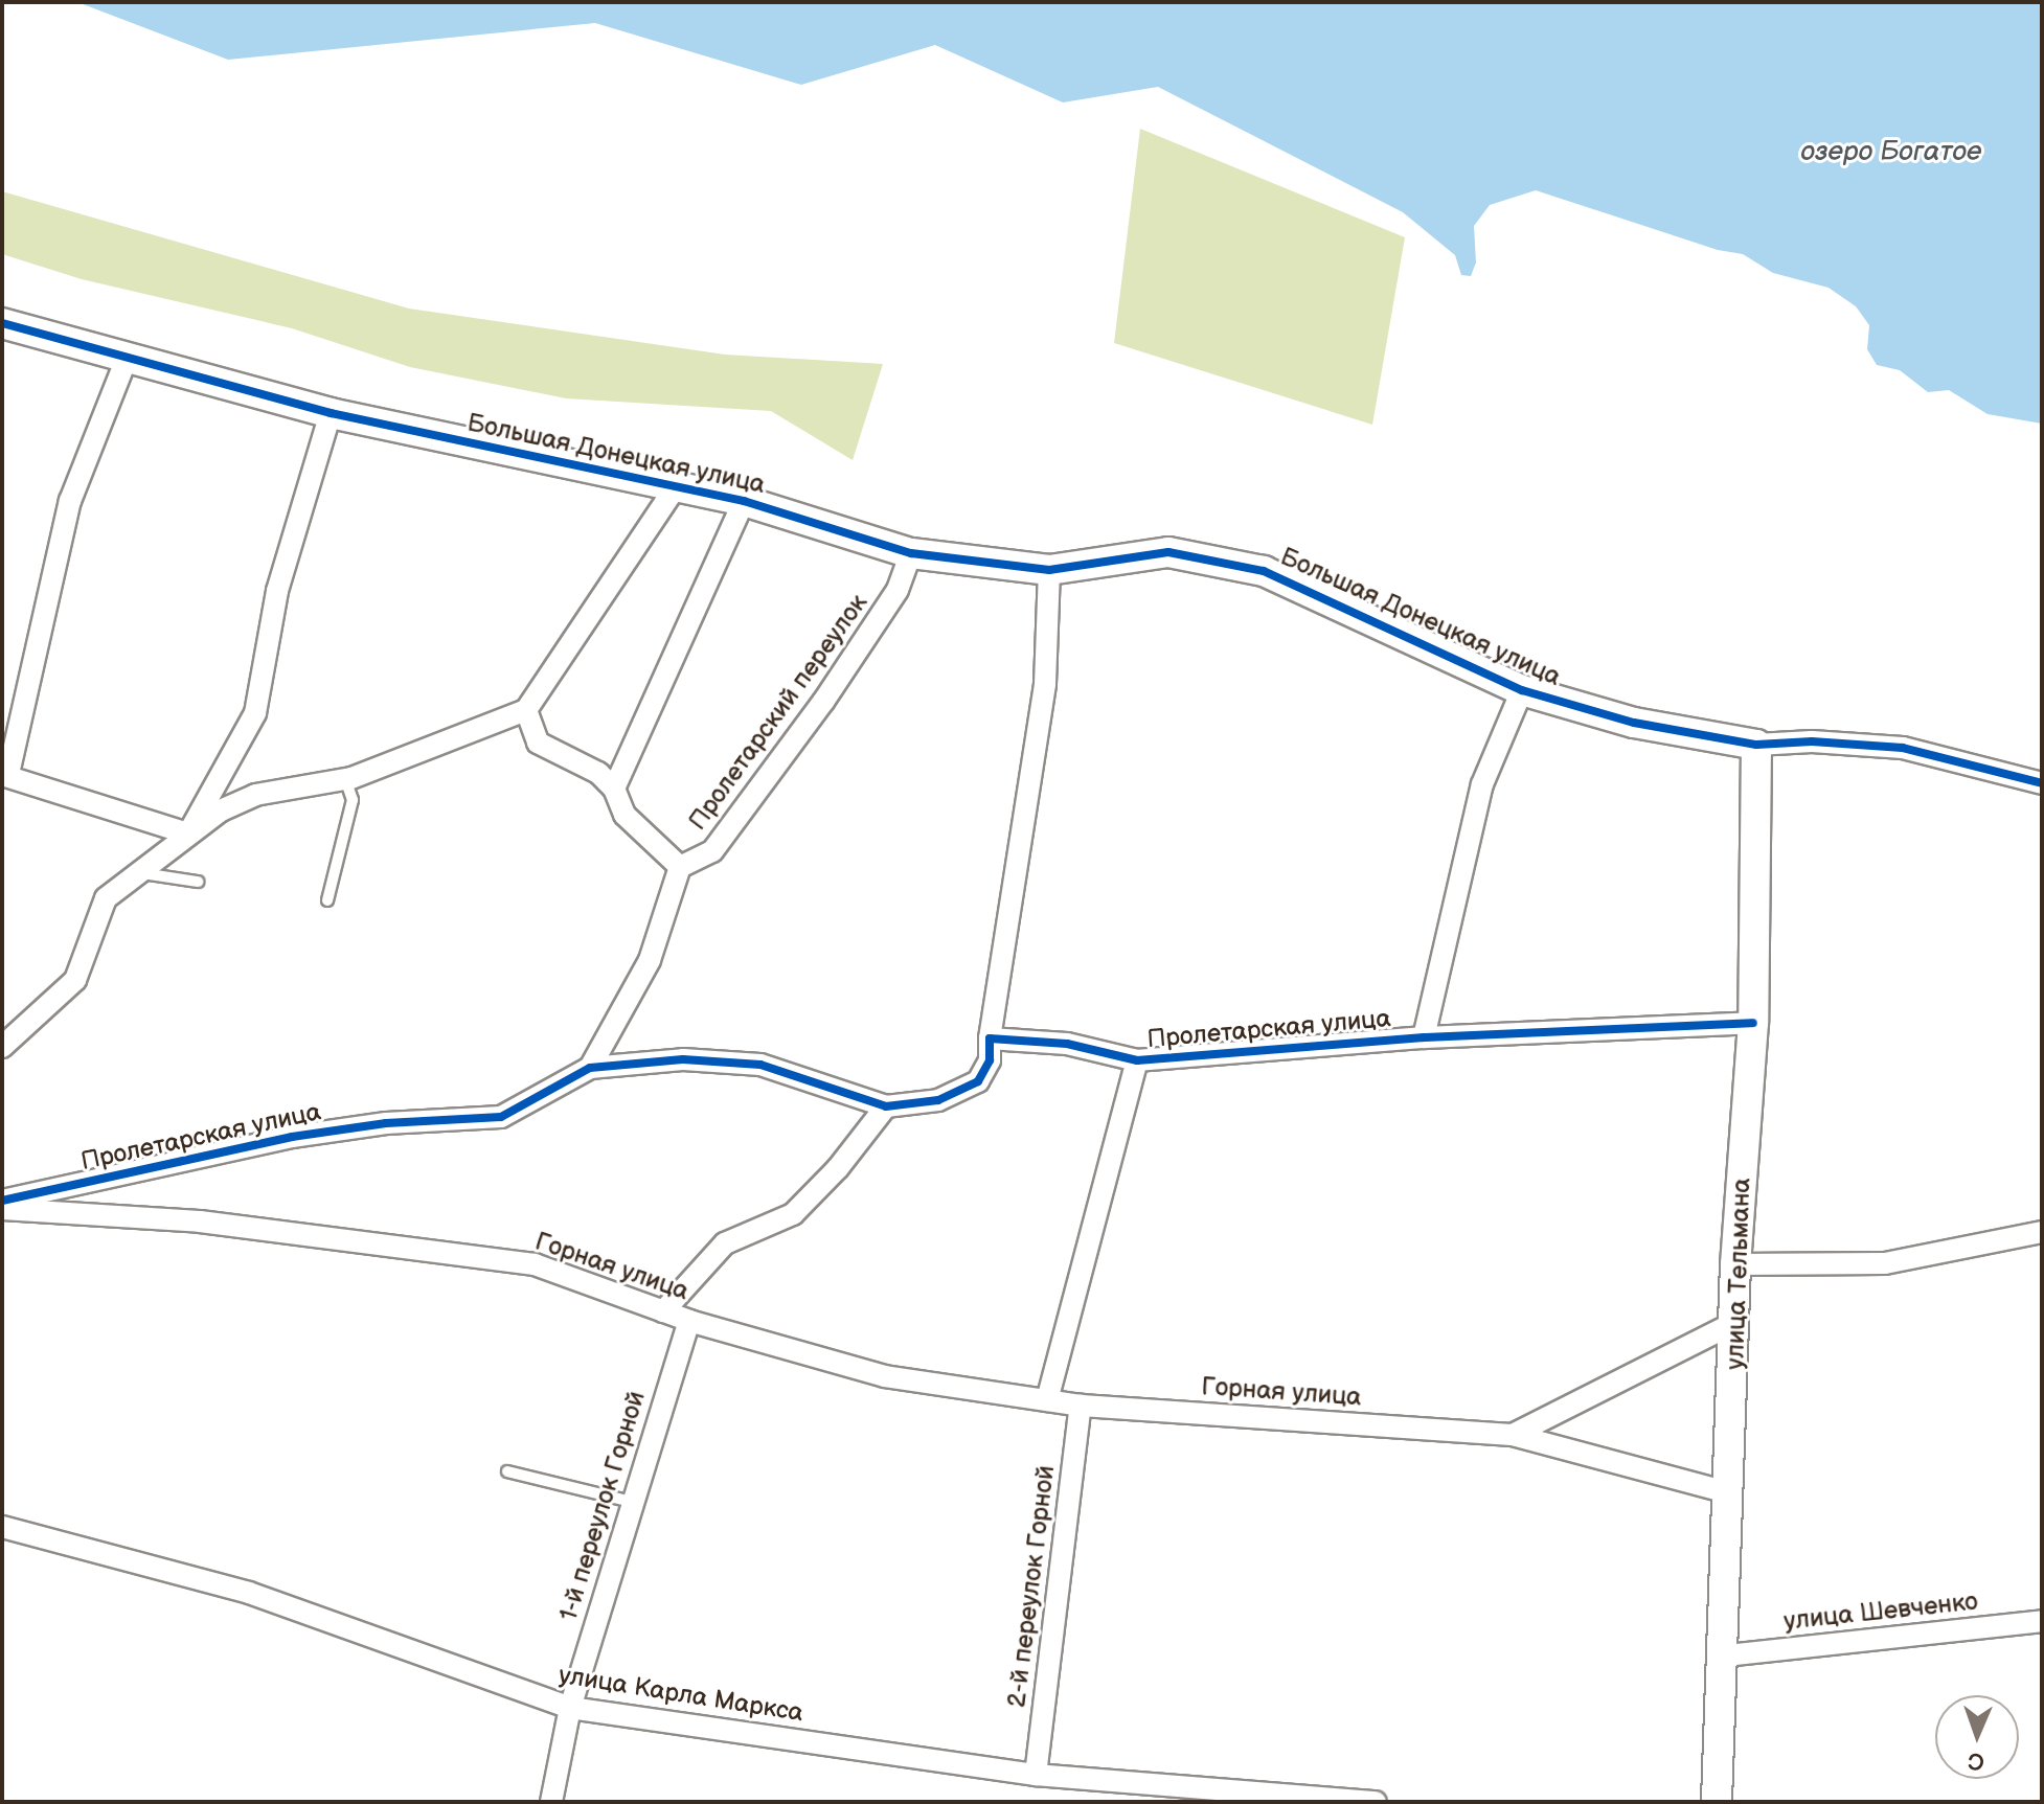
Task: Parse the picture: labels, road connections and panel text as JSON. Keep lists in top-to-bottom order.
{
  "streets": {
    "street": [
      "Большая Донецкая улица",
      "Пролетарский переулок",
      "Пролетарская улица",
      "Горная улица",
      "улица Тельмана",
      "1-й переулок Горной",
      "2-й переулок Горной",
      "улица Шевченко",
      "улица Карла Маркса"
    ]
  },
  "crossings": [
    ["Большая Донецкая улица", "Пролетарский переулок"],
    ["Большая Донецкая улица", "Пролетарская улица"],
    ["Большая Донецкая улица", "улица Тельмана"],
    ["Пролетарская улица", "улица Тельмана"],
    ["Горная улица", "улица Тельмана"],
    ["Горная улица", "1-й переулок Горной"],
    ["Горная улица", "2-й переулок Горной"],
    ["улица Тельмана", "улица Шевченко"],
    ["1-й переулок Горной", "улица Карла Маркса"],
    ["2-й переулок Горной", "улица Карла Маркса"]
  ],
  "water": ["озеро Богатое"],
  "north": "bottom"
}
